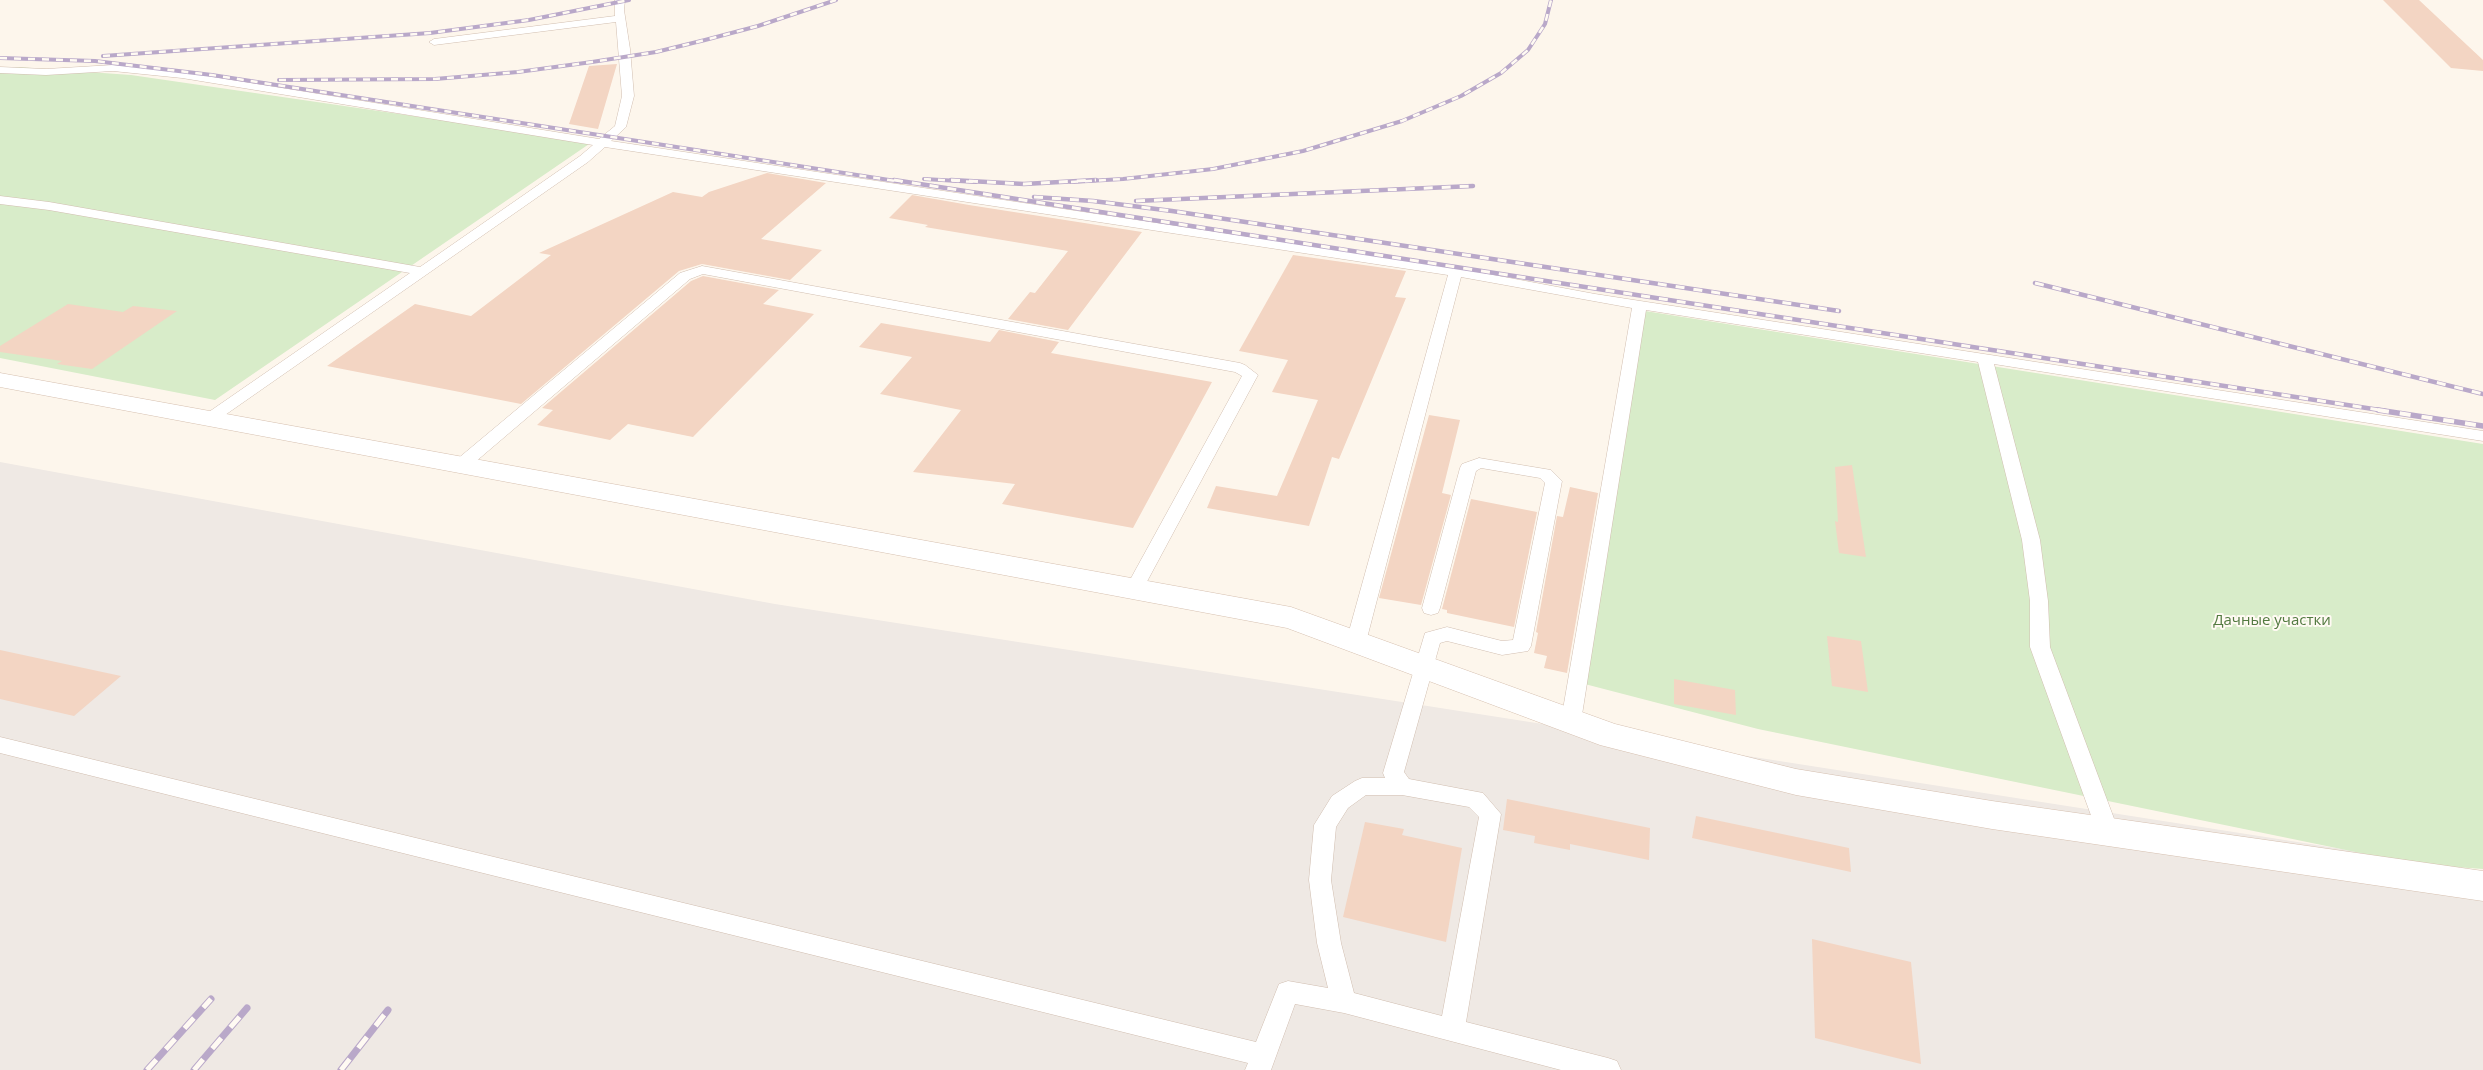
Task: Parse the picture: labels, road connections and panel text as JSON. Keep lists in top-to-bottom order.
{
  "parks": ["Дачные участки"]
}
